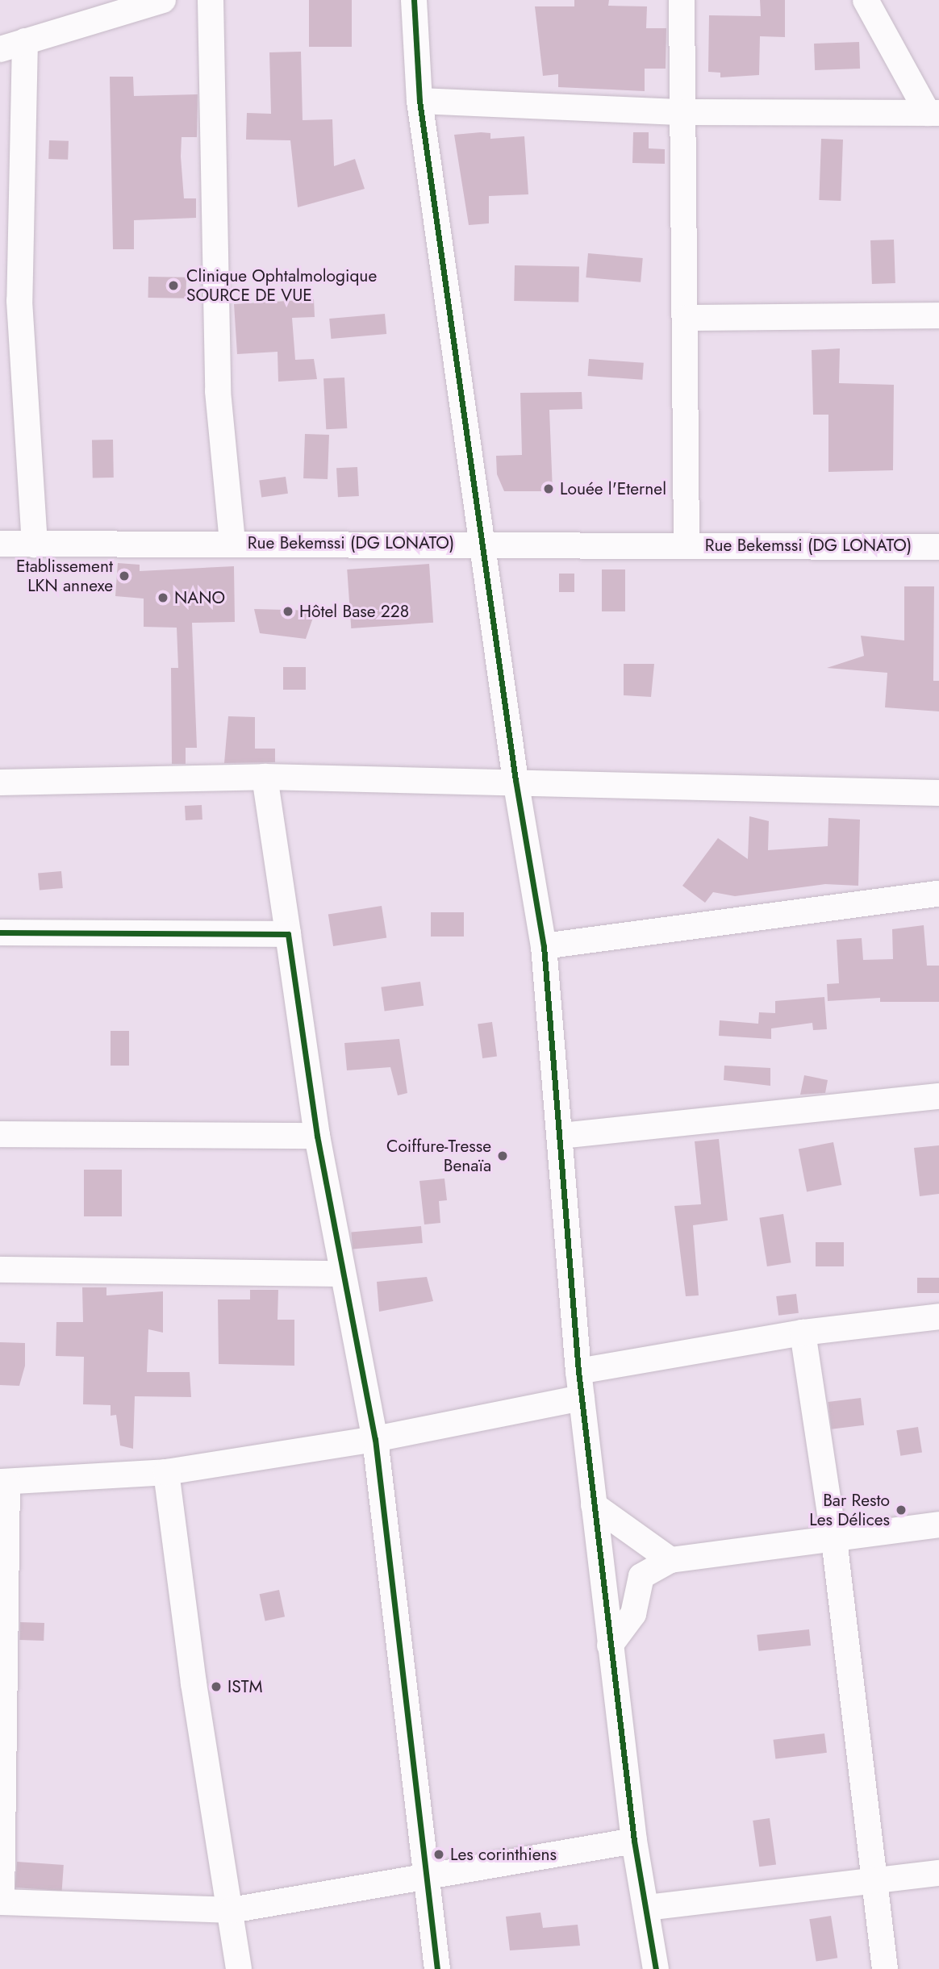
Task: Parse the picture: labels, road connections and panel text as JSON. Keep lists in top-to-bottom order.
{
  "streets": {
    "street": ["Rue Bekemssi (DG LONATO)"]
  },
  "places": [
    "Clinique Ophtalmologique SOURCE DE VUE",
    "Louée l'Eternel",
    "Etablissement LKN annexe",
    "NANO",
    "Hôtel Base 228",
    "Coiffure-Tresse Benaïa",
    "Bar Resto Les Délices",
    "ISTM",
    "Les corinthiens"
  ]
}
